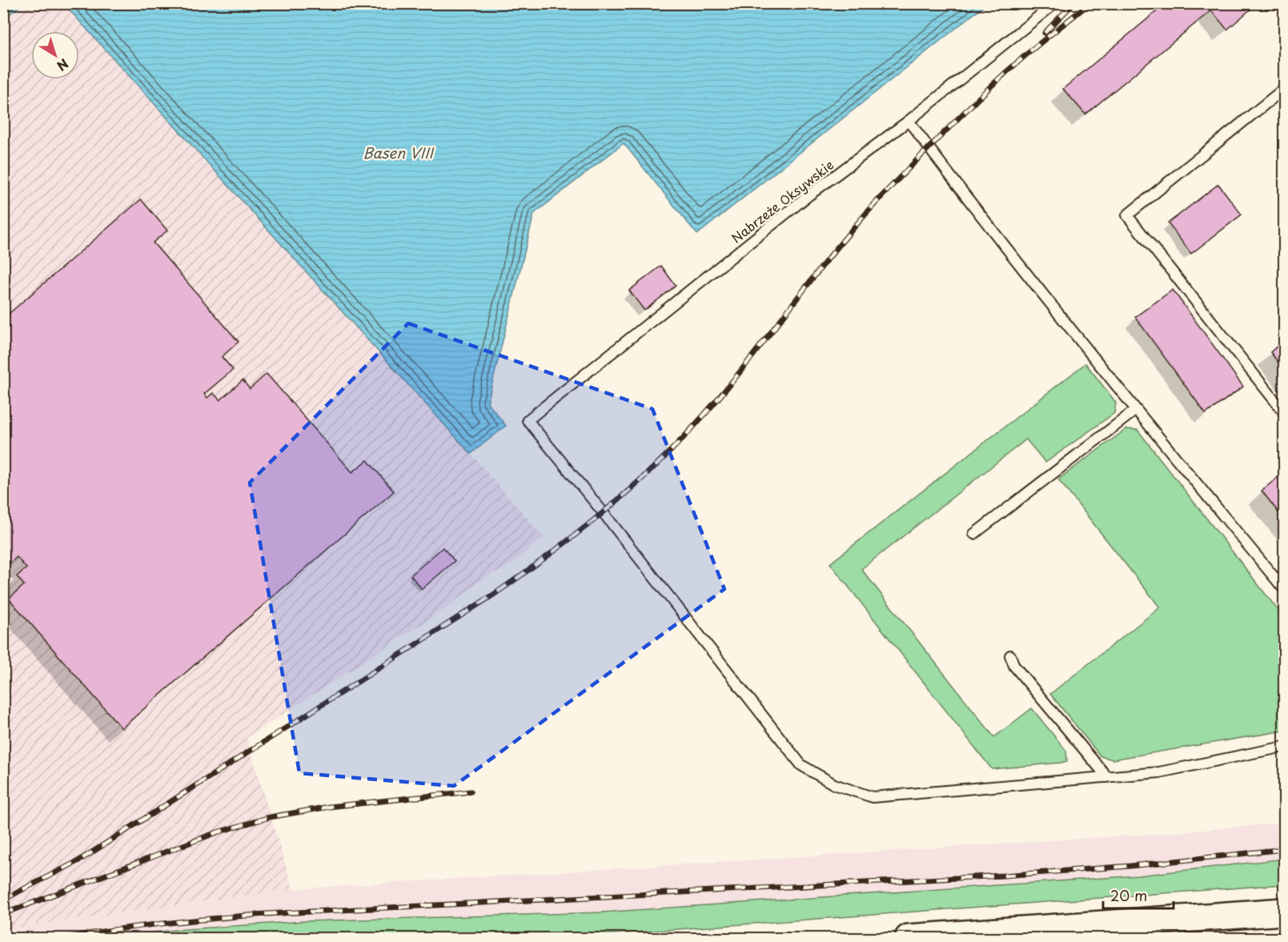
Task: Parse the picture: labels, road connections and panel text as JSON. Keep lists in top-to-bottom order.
{
  "streets": {
    "lane": ["Nabrzeże Oksywskie"]
  },
  "water": ["Basen VIII"],
  "scale_bar": "20 m",
  "north": "bottom right"
}
